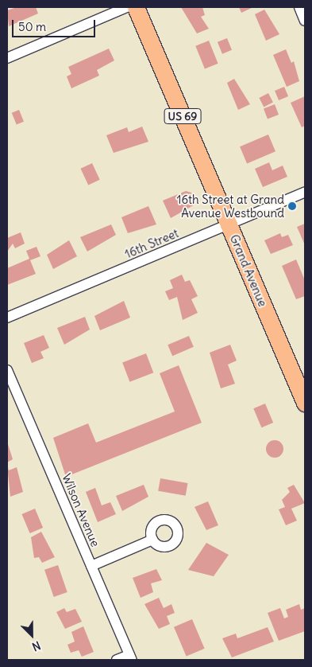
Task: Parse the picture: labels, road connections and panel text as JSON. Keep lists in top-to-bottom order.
{
  "streets": {
    "main road": ["US 69", "Grand Avenue"],
    "street": ["16th Street", "Wilson Avenue"]
  },
  "crossings": [
    ["16th Street", "Grand Avenue"]
  ],
  "places": ["16th Street at Grand Avenue Westbound"],
  "scale_bar": "50 m",
  "north": "bottom right"
}
